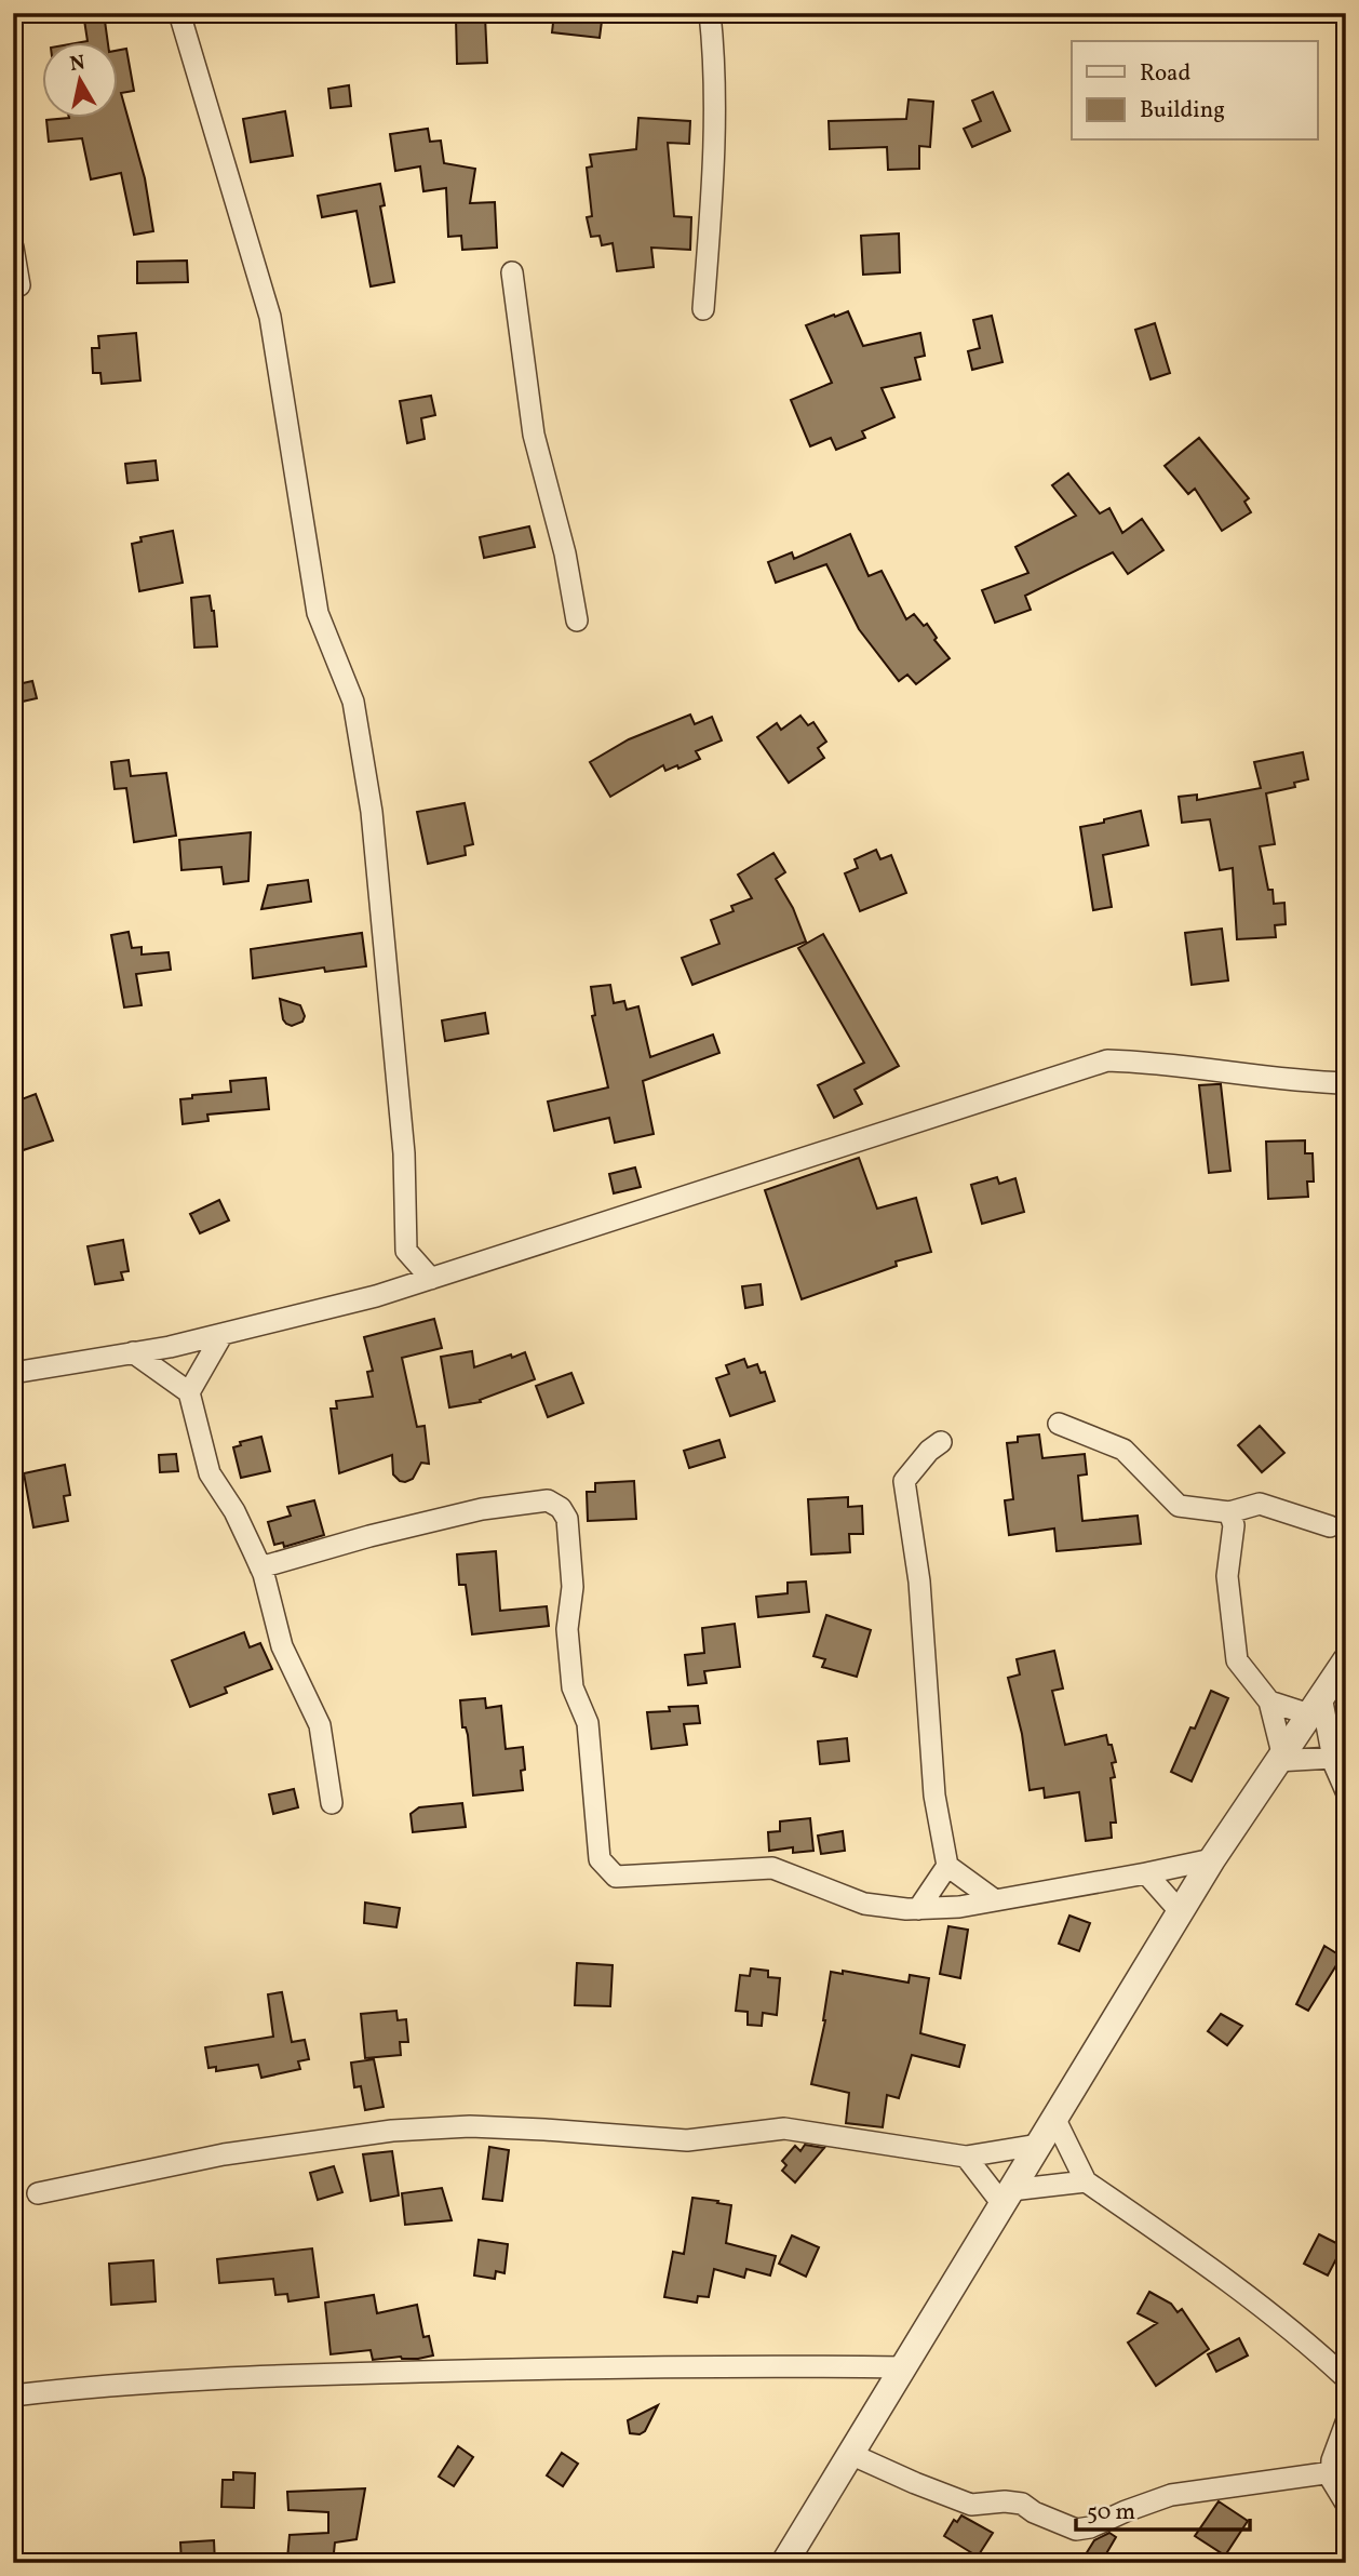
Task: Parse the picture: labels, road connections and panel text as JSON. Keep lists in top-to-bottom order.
{
  "legend": ["Road", "Building"],
  "scale_bar": "50 m",
  "north": "top"
}
